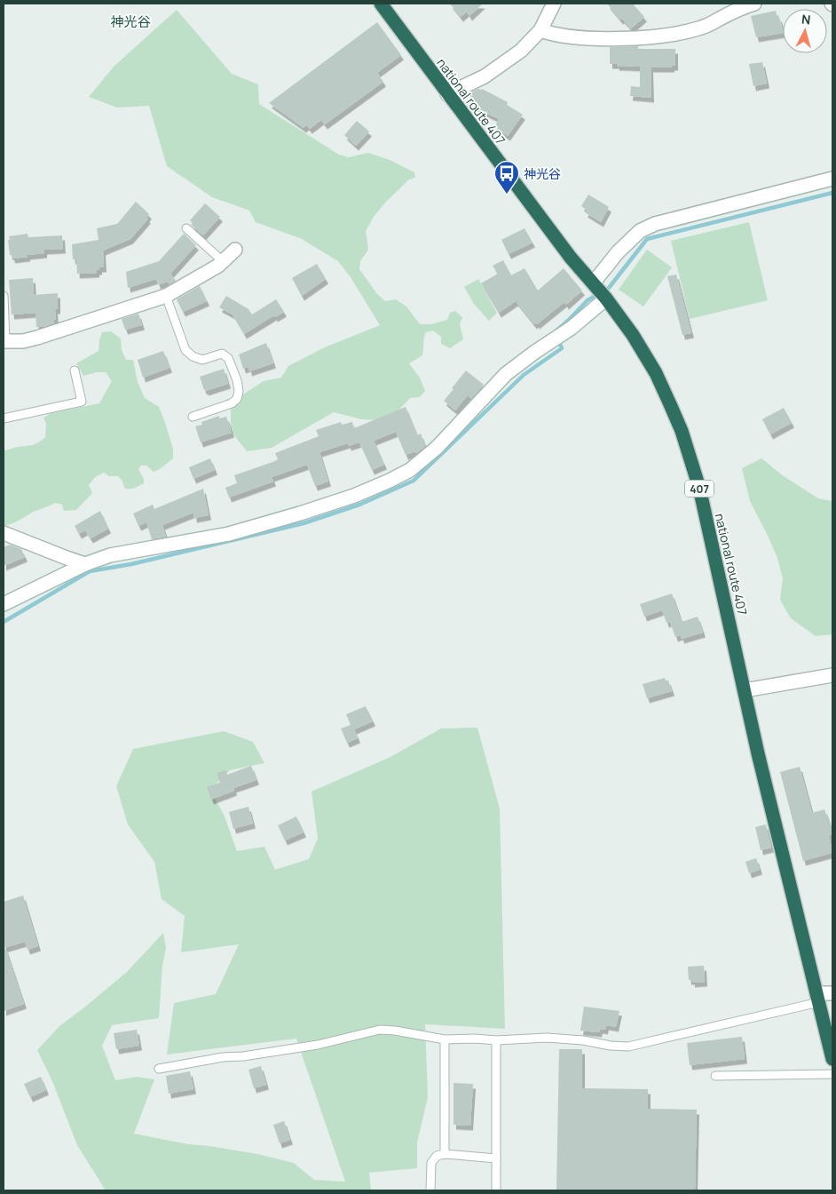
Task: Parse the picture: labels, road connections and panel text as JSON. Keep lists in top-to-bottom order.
{
  "streets": {
    "highway": ["national route 407", "407"]
  },
  "districts": ["神光谷"],
  "places": {
    "bus stop": ["神光谷"]
  },
  "north": "top"
}
